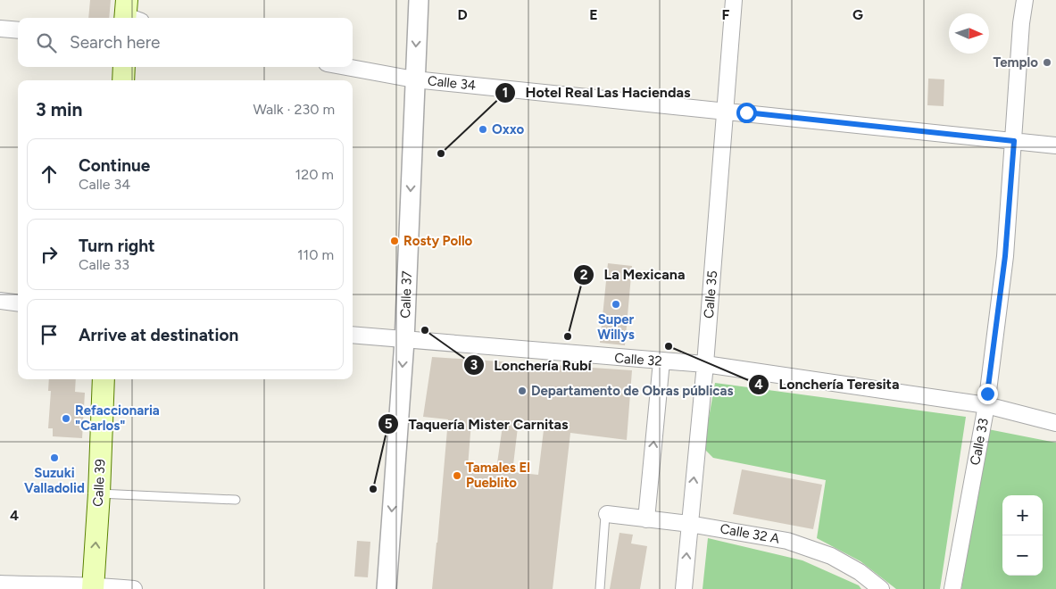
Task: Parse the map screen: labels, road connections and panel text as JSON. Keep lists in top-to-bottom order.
{
  "streets": {
    "main road": ["Calle 39"],
    "street": [
      "Calle 34",
      "Calle 37",
      "Calle 35",
      "Calle 32",
      "Calle 33",
      "Calle 32 A"
    ]
  },
  "crossings": [
    ["Calle 34", "Calle 37"],
    ["Calle 34", "Calle 35"],
    ["Calle 34", "Calle 33"],
    ["Calle 37", "Calle 32"],
    ["Calle 35", "Calle 32"],
    ["Calle 35", "Calle 32 A"],
    ["Calle 32", "Calle 33"]
  ],
  "one_way": ["Calle 37", "Calle 39"],
  "places": [
    "Templo",
    "Oxxo",
    "Hotel Real Las Haciendas",
    "Rosty Pollo",
    "Super Willys",
    "Lonchería Rubí",
    "La Mexicana",
    "Lonchería Teresita",
    "Departamento de Obras públicas",
    "Refaccionaria \"Carlos\"",
    "Suzuki Valladolid",
    "Tamales El Pueblito",
    "Taquería Mister Carnitas"
  ],
  "north": "right",
  "page": {
    "search": "Search here",
    "heading": ["3 min", "Walk · 230 m"],
    "list": [
      ["Continue", "Calle 34", "120 m"],
      ["Turn right", "Calle 33", "110 m"],
      "Arrive at destination"
    ],
    "map_buttons": ["+", "−"]
  },
  "grid": {
    "columns": [
      "D",
      "E",
      "F",
      "G"
    ],
    "rows": ["4"]
  }
}
